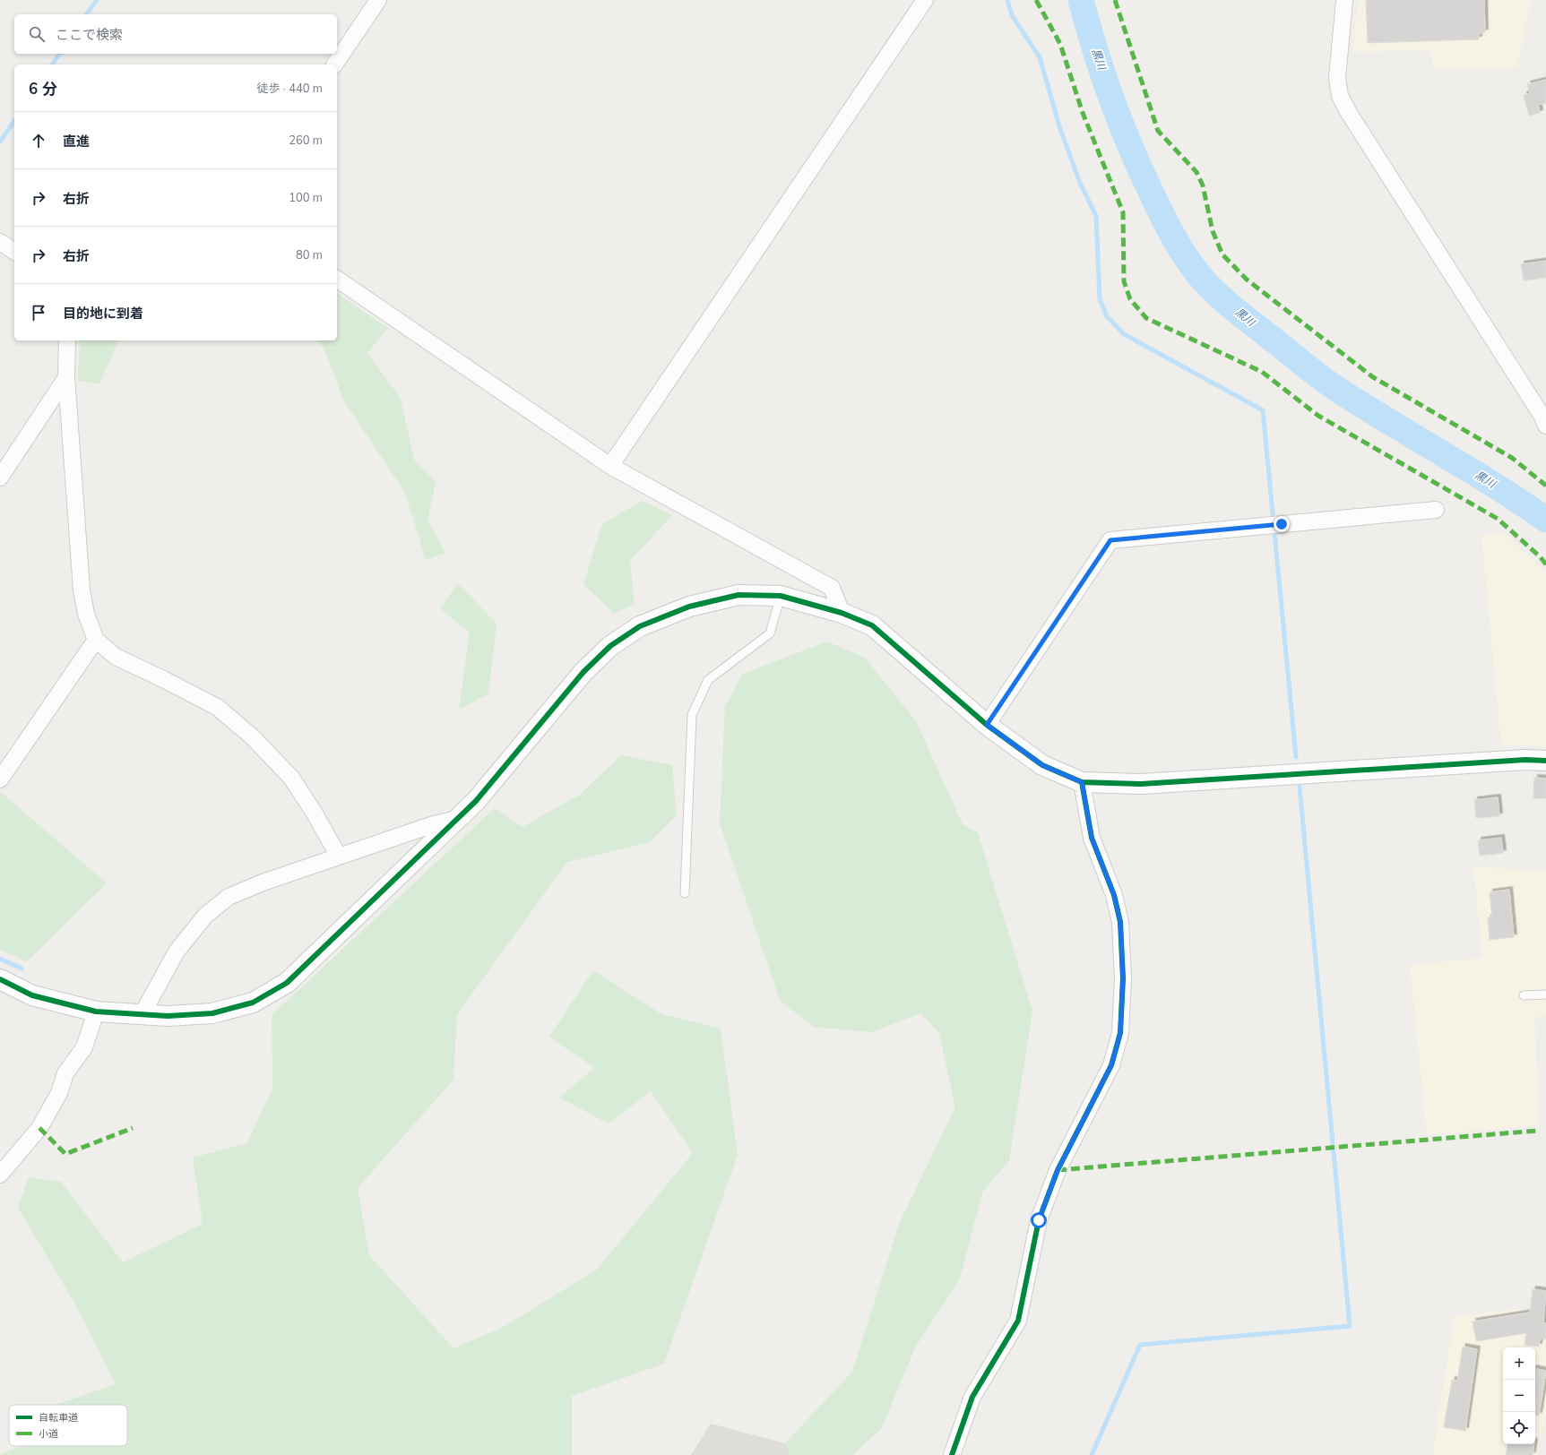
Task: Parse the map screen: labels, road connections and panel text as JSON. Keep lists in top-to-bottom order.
{
  "water": ["黒川"],
  "legend": ["自転車道", "小道"],
  "page": {
    "search": "ここで検索",
    "heading": ["6 分", "徒歩 · 440 m"],
    "list": [
      ["直進", "260 m"],
      ["右折", "100 m"],
      ["右折", "80 m"],
      "目的地に到着"
    ],
    "map_buttons": ["+", "−"]
  }
}
